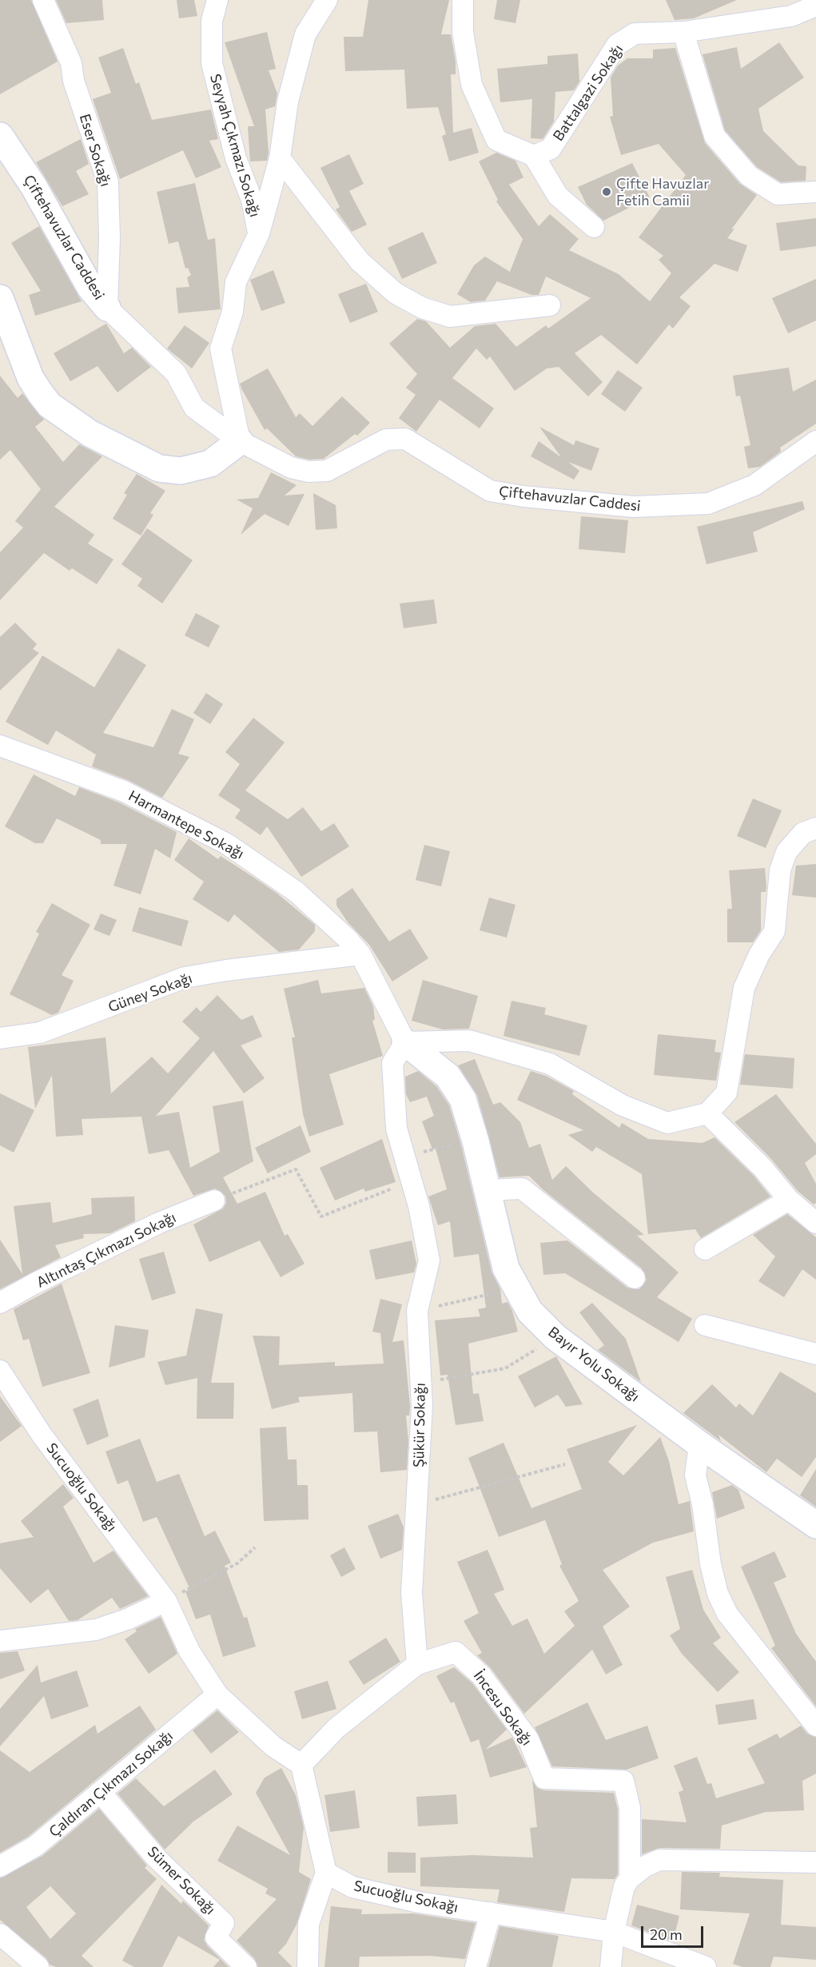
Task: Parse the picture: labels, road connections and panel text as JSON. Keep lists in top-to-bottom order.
{
  "streets": {
    "street": [
      "Battalgazi Sokağı",
      "Seyyah Çıkmazı Sokağı",
      "Eser Sokağı",
      "Çiftehavuzlar Caddesi",
      "Harmantepe Sokağı",
      "Güney Sokağı",
      "Altıntaş Çıkmazı Sokağı",
      "Bayır Yolu Sokağı",
      "Şükür Sokağı",
      "Sucuoğlu Sokağı",
      "İncesu Sokağı",
      "Çaldıran Çıkmazı Sokağı",
      "Sümer Sokağı"
    ]
  },
  "crossings": [
    ["Eser Sokağı", "Çiftehavuzlar Caddesi"],
    ["Harmantepe Sokağı", "Güney Sokağı"],
    ["Harmantepe Sokağı", "Bayır Yolu Sokağı"],
    ["Harmantepe Sokağı", "Şükür Sokağı"],
    ["Bayır Yolu Sokağı", "Şükür Sokağı"],
    ["Şükür Sokağı", "İncesu Sokağı"],
    ["Sucuoğlu Sokağı", "İncesu Sokağı"],
    ["Sucuoğlu Sokağı", "Çaldıran Çıkmazı Sokağı"],
    ["Çaldıran Çıkmazı Sokağı", "Sümer Sokağı"]
  ],
  "places": ["Çifte Havuzlar Fetih Camii"],
  "scale_bar": "20 m"
}
